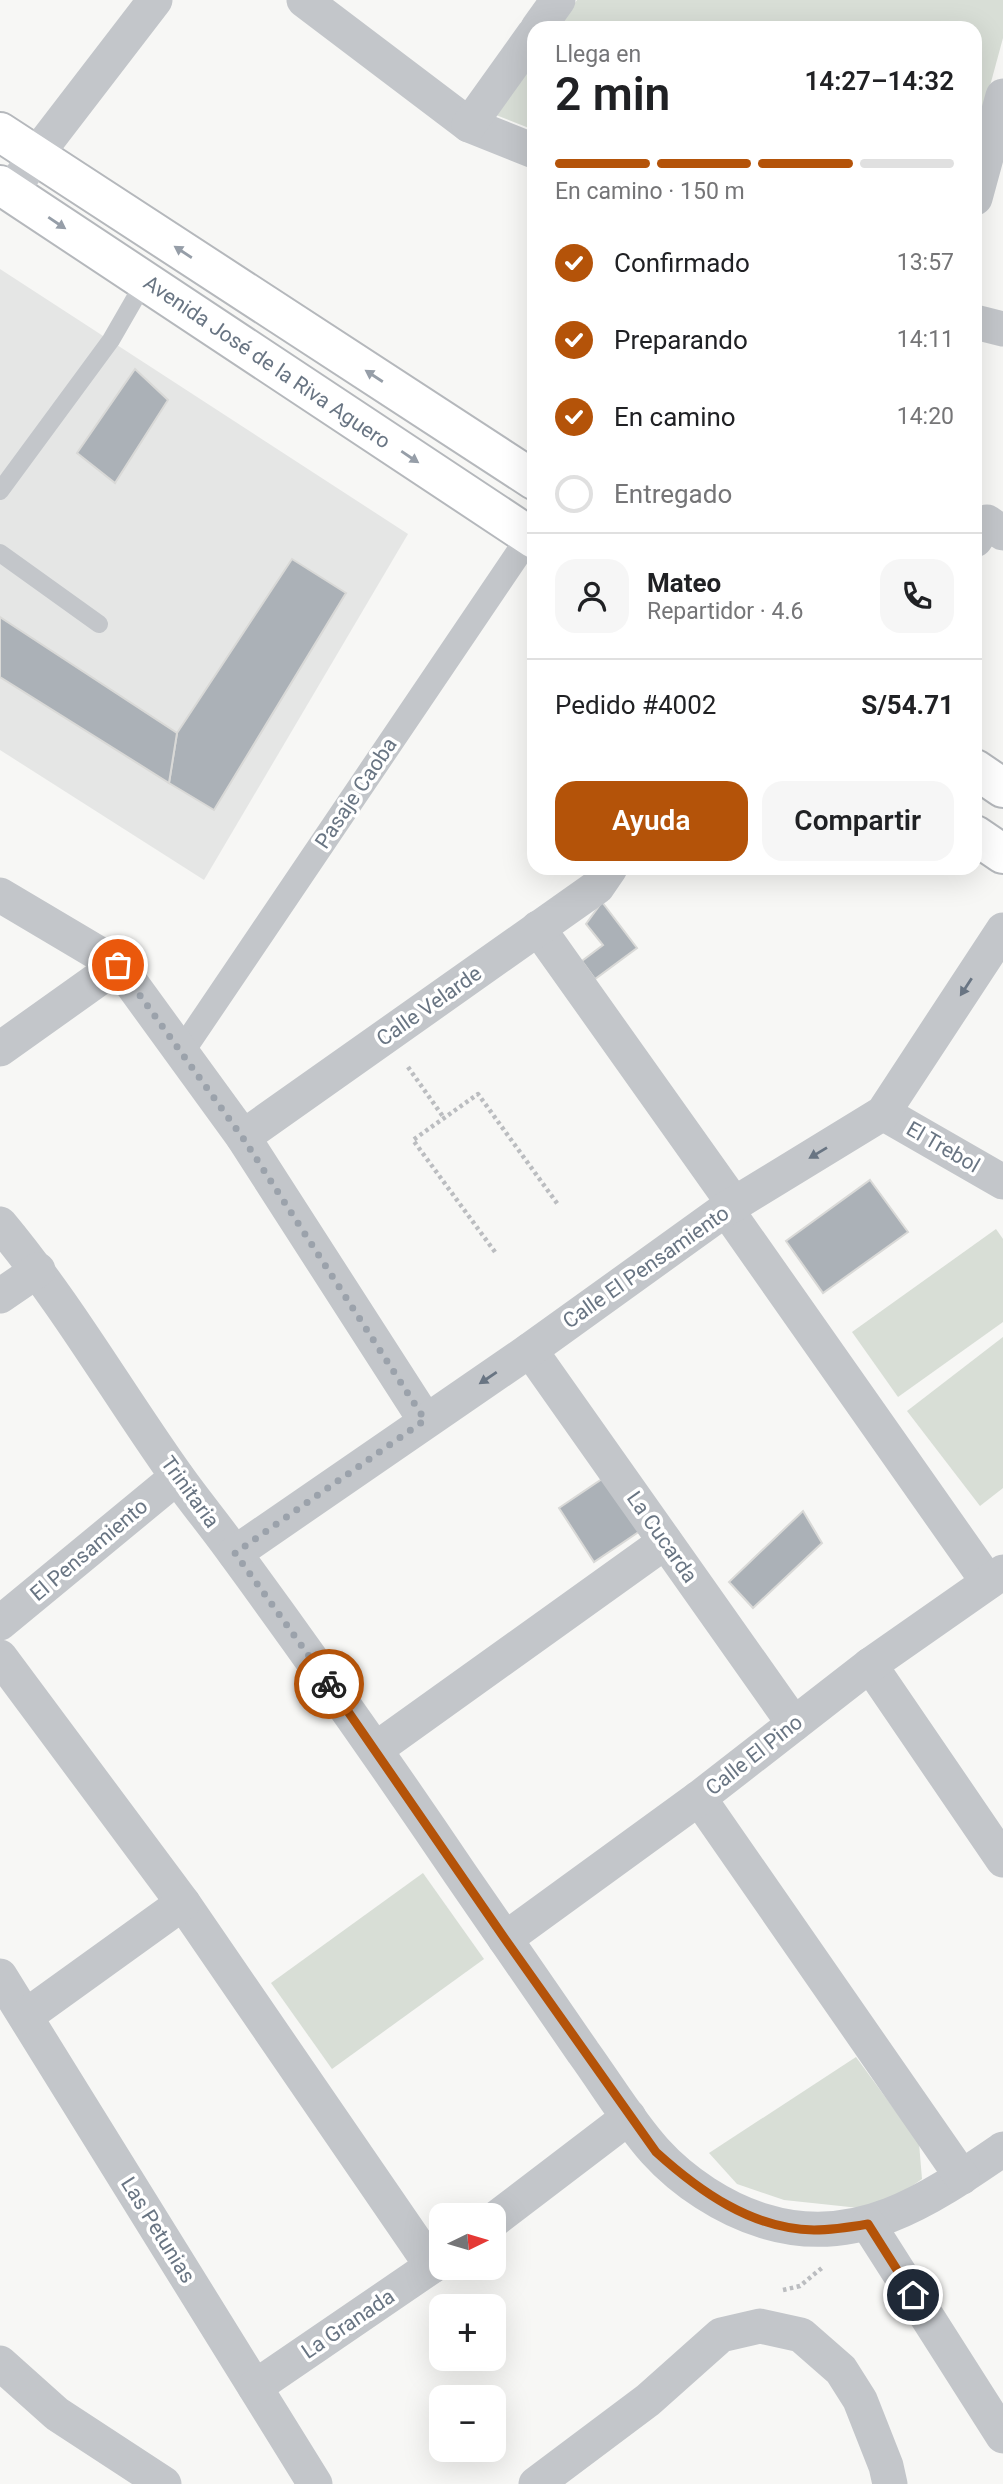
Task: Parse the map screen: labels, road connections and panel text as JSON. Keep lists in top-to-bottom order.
{
  "streets": {
    "main road": ["Avenida José de la Riva Aguero"],
    "street": [
      "Pasaje Caoba",
      "Calle Velarde",
      "El Trebol",
      "Calle El Pensamiento",
      "Trinitaria",
      "La Cucarda",
      "El Pensamiento",
      "Calle El Pino",
      "Las Petunias",
      "La Granada"
    ]
  },
  "crossings": [
    ["El Trebol", "Calle El Pensamiento"],
    ["Calle El Pensamiento", "Trinitaria"],
    ["Calle El Pensamiento", "La Cucarda"],
    ["Trinitaria", "El Pensamiento"],
    ["Trinitaria", "Calle El Pino"],
    ["La Cucarda", "Calle El Pino"],
    ["Las Petunias", "La Granada"]
  ],
  "one_way": ["Calle El Pensamiento"],
  "north": "right",
  "page": {
    "heading": ["2 min", "Llega en", "14:27–14:32"],
    "panel": [
      "Mateo",
      "Repartidor · 4.6",
      "Pedido #4002",
      "S/54.71"
    ],
    "bar": "En camino · 150 m",
    "list": [
      ["Confirmado", "13:57"],
      ["Preparando", "14:11"],
      ["En camino", "14:20"],
      "Entregado"
    ],
    "buttons": ["Ayuda", "Compartir"],
    "map_buttons": ["+", "−"]
  }
}
